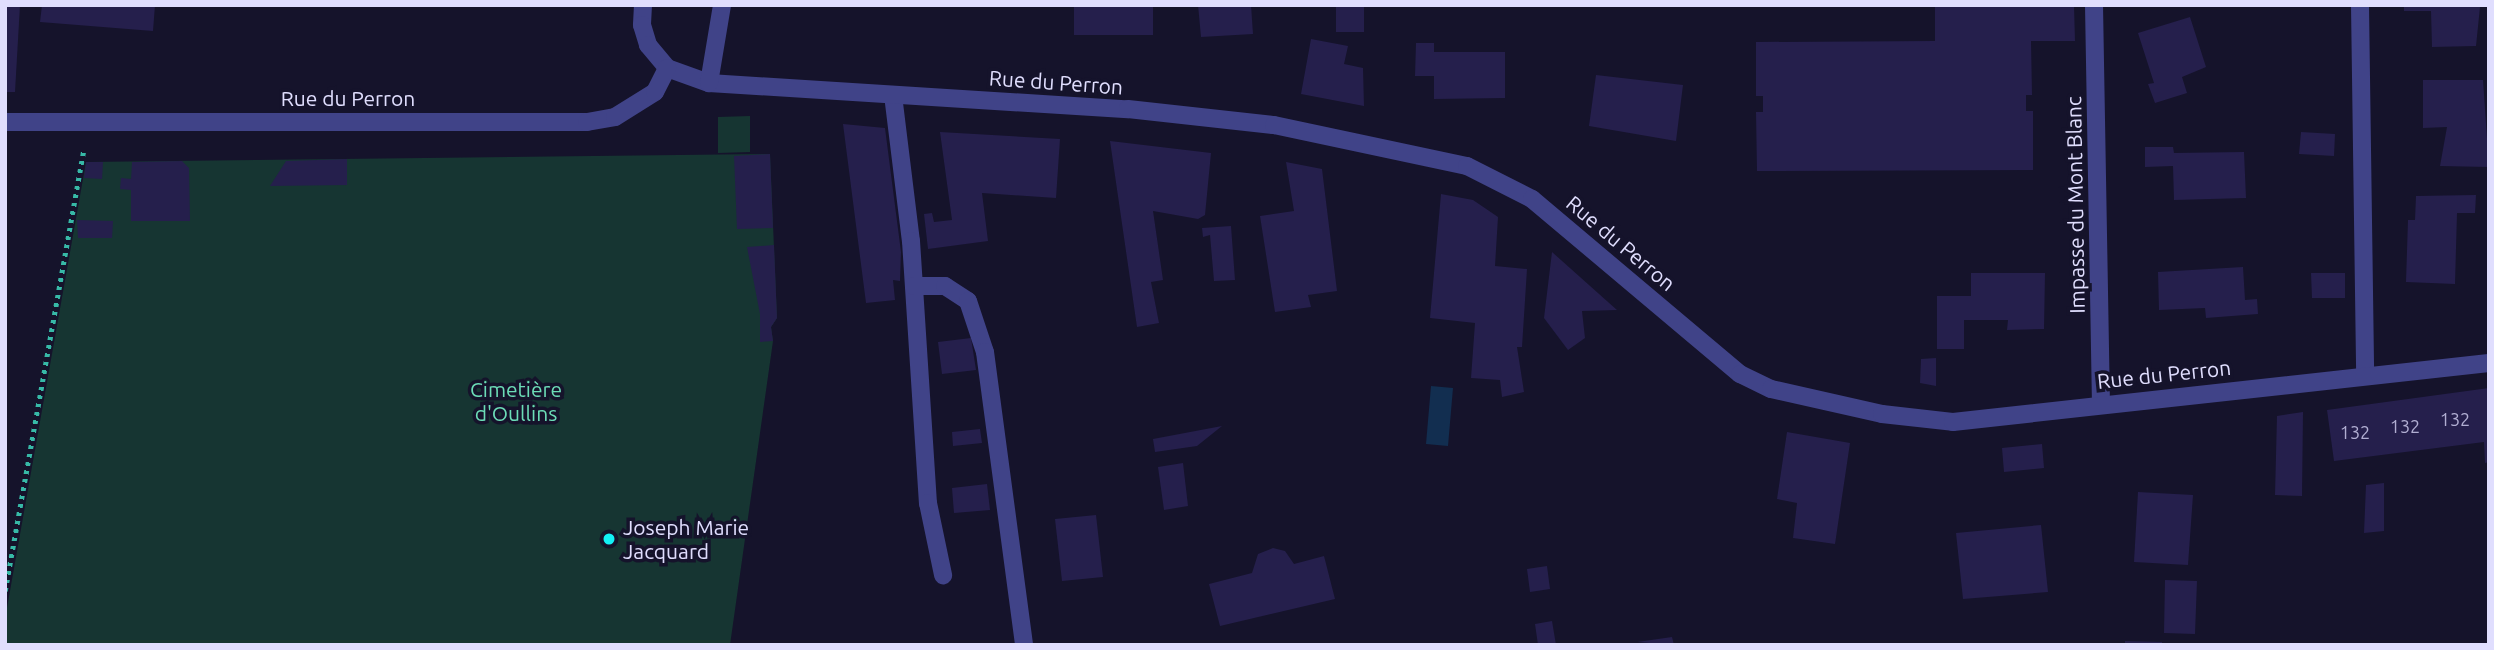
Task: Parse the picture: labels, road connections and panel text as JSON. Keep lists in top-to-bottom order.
{
  "streets": {
    "street": ["Rue du Perron", "Impasse du Mont Blanc"]
  },
  "crossings": [
    ["Rue du Perron", "Impasse du Mont Blanc"]
  ],
  "parks": ["Cimetière d'Oullins"],
  "places": ["Joseph Marie Jacquard"],
  "house_numbers": ["132", "132", "132"]
}
